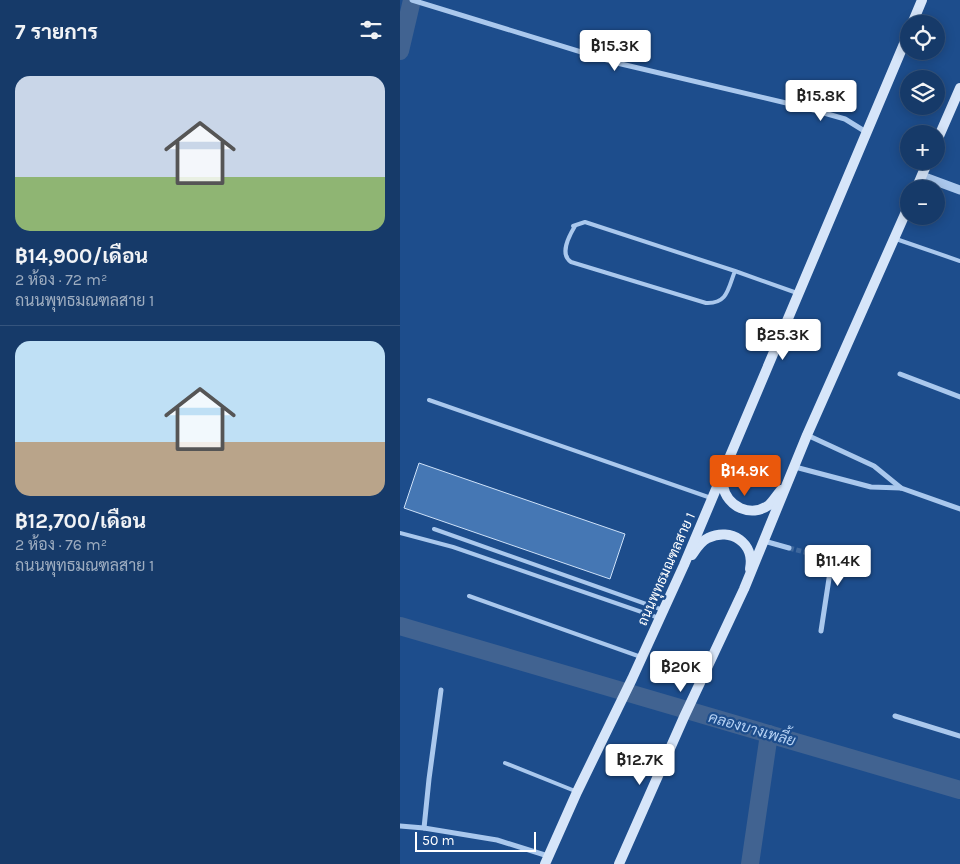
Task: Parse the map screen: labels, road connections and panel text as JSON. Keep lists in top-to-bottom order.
{
  "streets": {
    "main road": ["ถนนพุทธมณฑลสาย 1"]
  },
  "water": ["คลองบางเพลี้ย"],
  "scale_bar": "50 m",
  "page": {
    "heading": "7 รายการ",
    "map_buttons": ["+", "−"],
    "price": [
      "฿15.3K",
      "฿15.8K",
      "฿25.3K",
      "฿14.9K",
      "฿11.4K",
      "฿20K",
      "฿12.7K"
    ],
    "list": [
      {
        "name": "฿14,900/เดือน",
        "note": "2 ห้อง · 72 m² · ถนนพุทธมณฑลสาย 1"
      },
      {
        "name": "฿12,700/เดือน",
        "note": "2 ห้อง · 76 m² · ถนนพุทธมณฑลสาย 1"
      }
    ],
    "scale": "50 m"
  }
}
